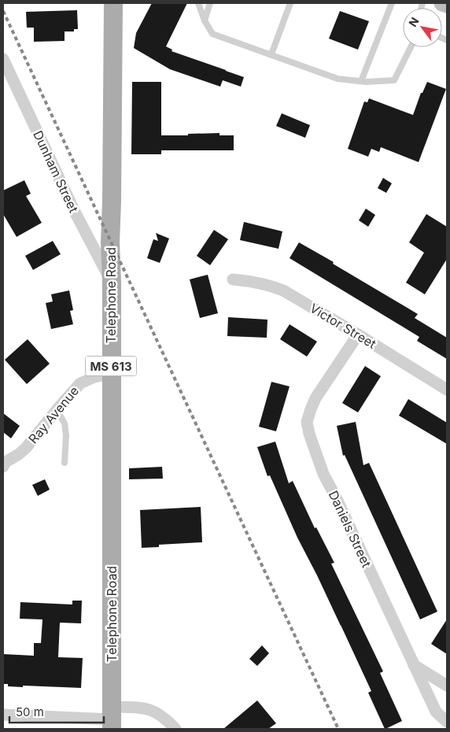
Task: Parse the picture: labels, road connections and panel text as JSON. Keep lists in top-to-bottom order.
{
  "streets": {
    "main road": ["Telephone Road", "MS 613"],
    "street": [
      "Dunham Street",
      "Victor Street",
      "Ray Avenue",
      "Daniels Street"
    ]
  },
  "crossings": [
    ["Dunham Street", "Telephone Road"],
    ["Telephone Road", "Ray Avenue"],
    ["Victor Street", "Daniels Street"]
  ],
  "scale_bar": "50 m",
  "north": "top left"
}
